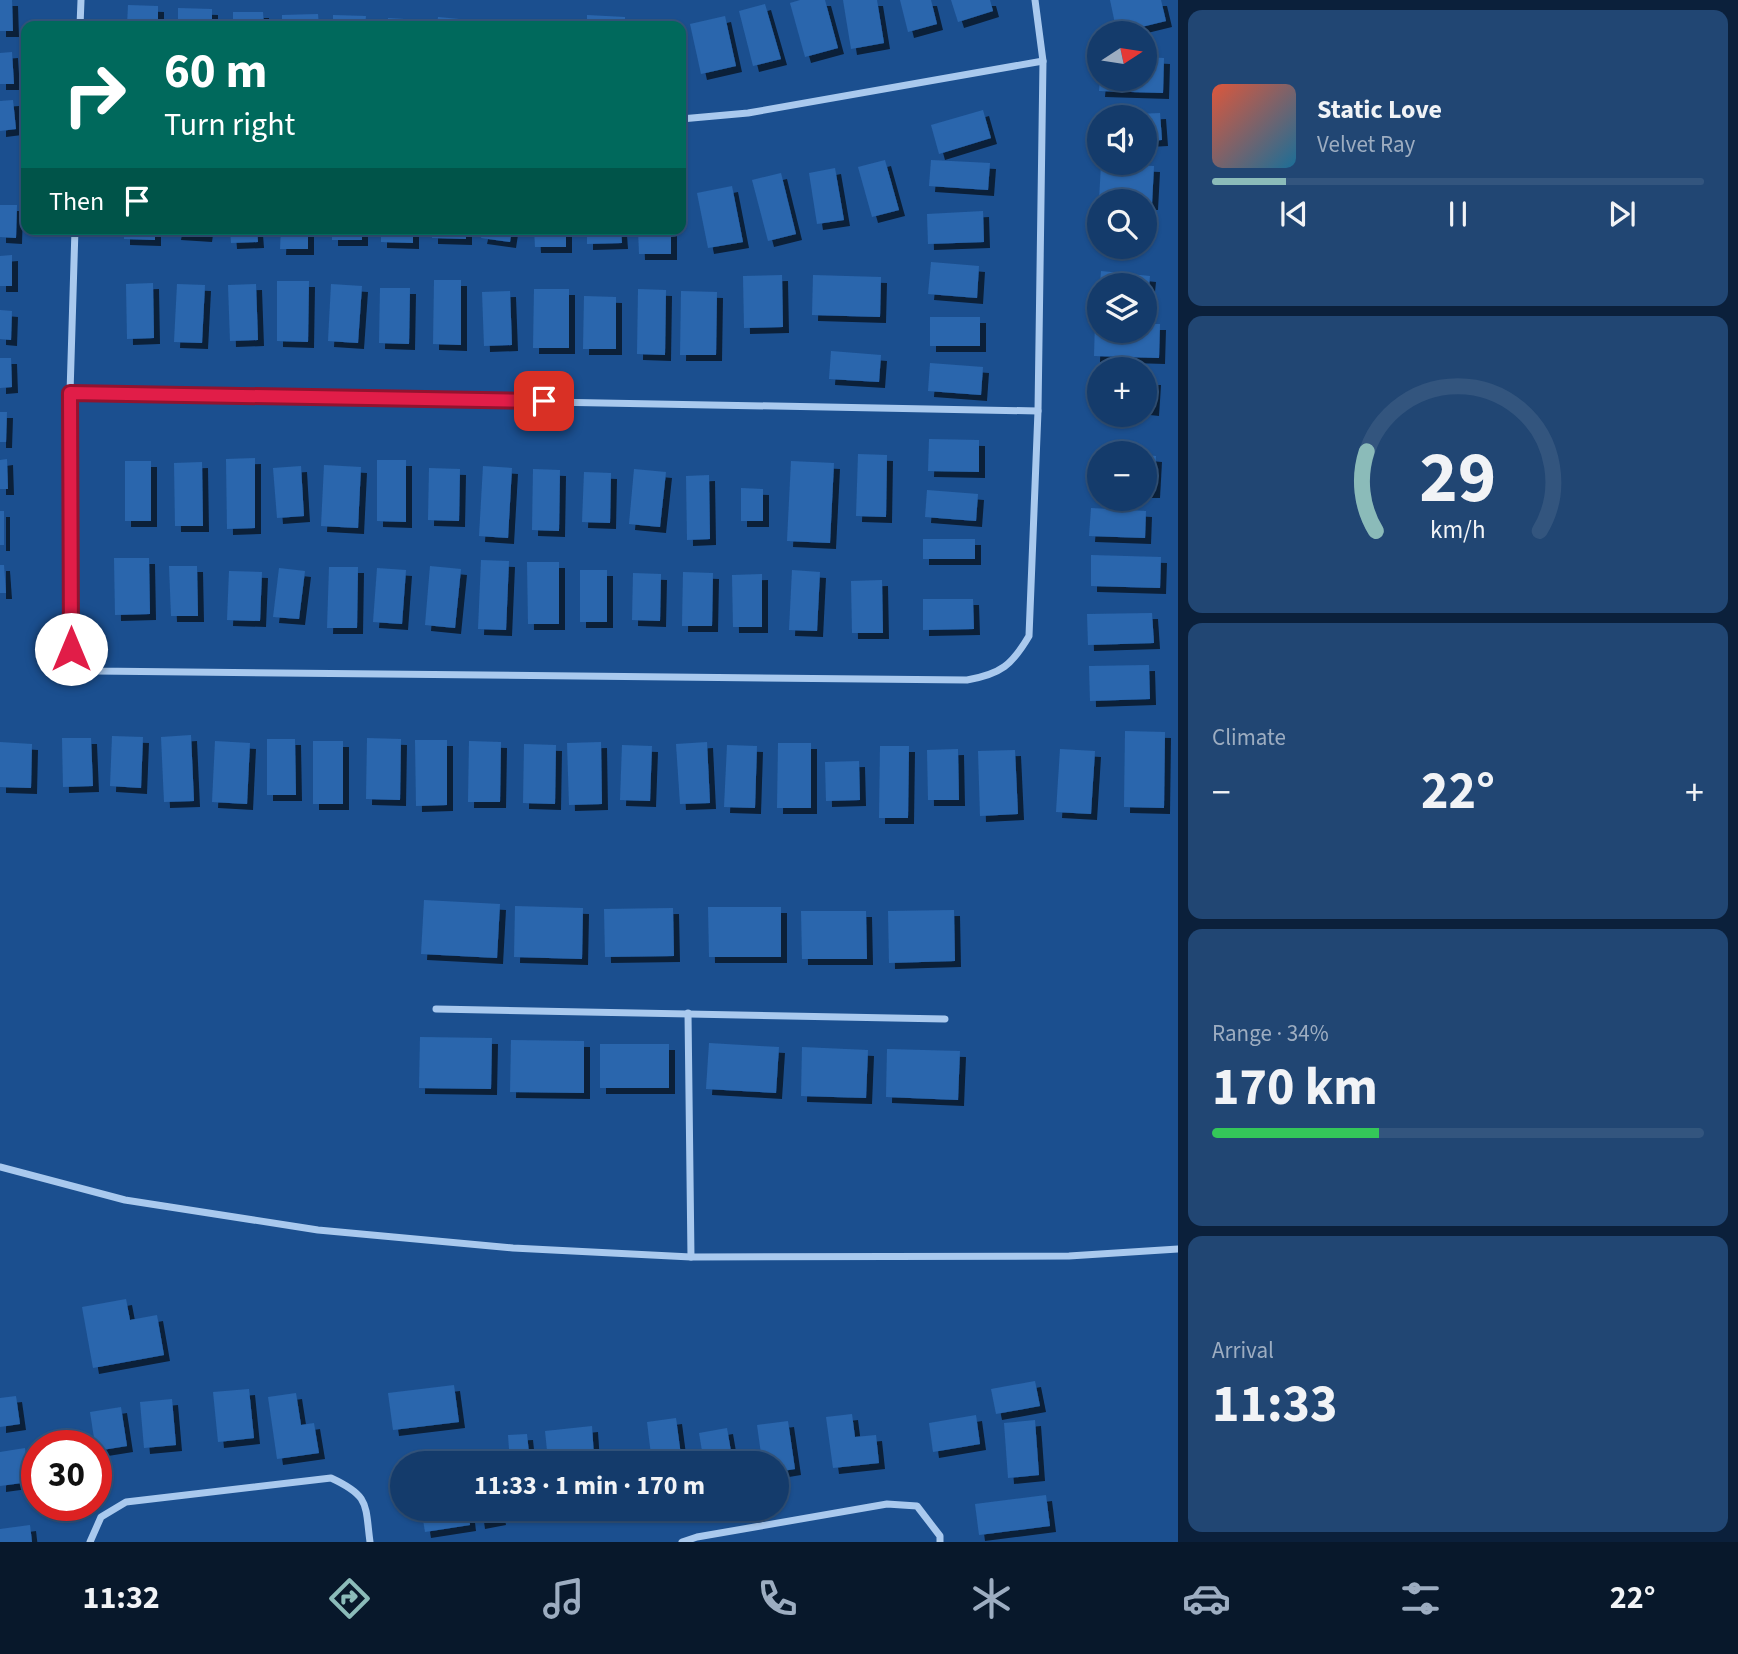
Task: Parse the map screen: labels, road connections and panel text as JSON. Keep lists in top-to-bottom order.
{
  "north": "right",
  "page": {
    "map_buttons": ["+", "−"],
    "turn": ["60 m", "Turn right"],
    "song": ["Static Love", "Velvet Ray"],
    "then": "Then",
    "tile": [
      "Climate",
      ["Range · 34%", "170 km"],
      ["Arrival", "11:33"]
    ],
    "heat": ["−", "22°", "+"],
    "limit": "30",
    "trip": "11:33 · 1 min · 170 m",
    "tabs": ["11:32", "22°"],
    "gauge": ["29", "km/h"]
  }
}
